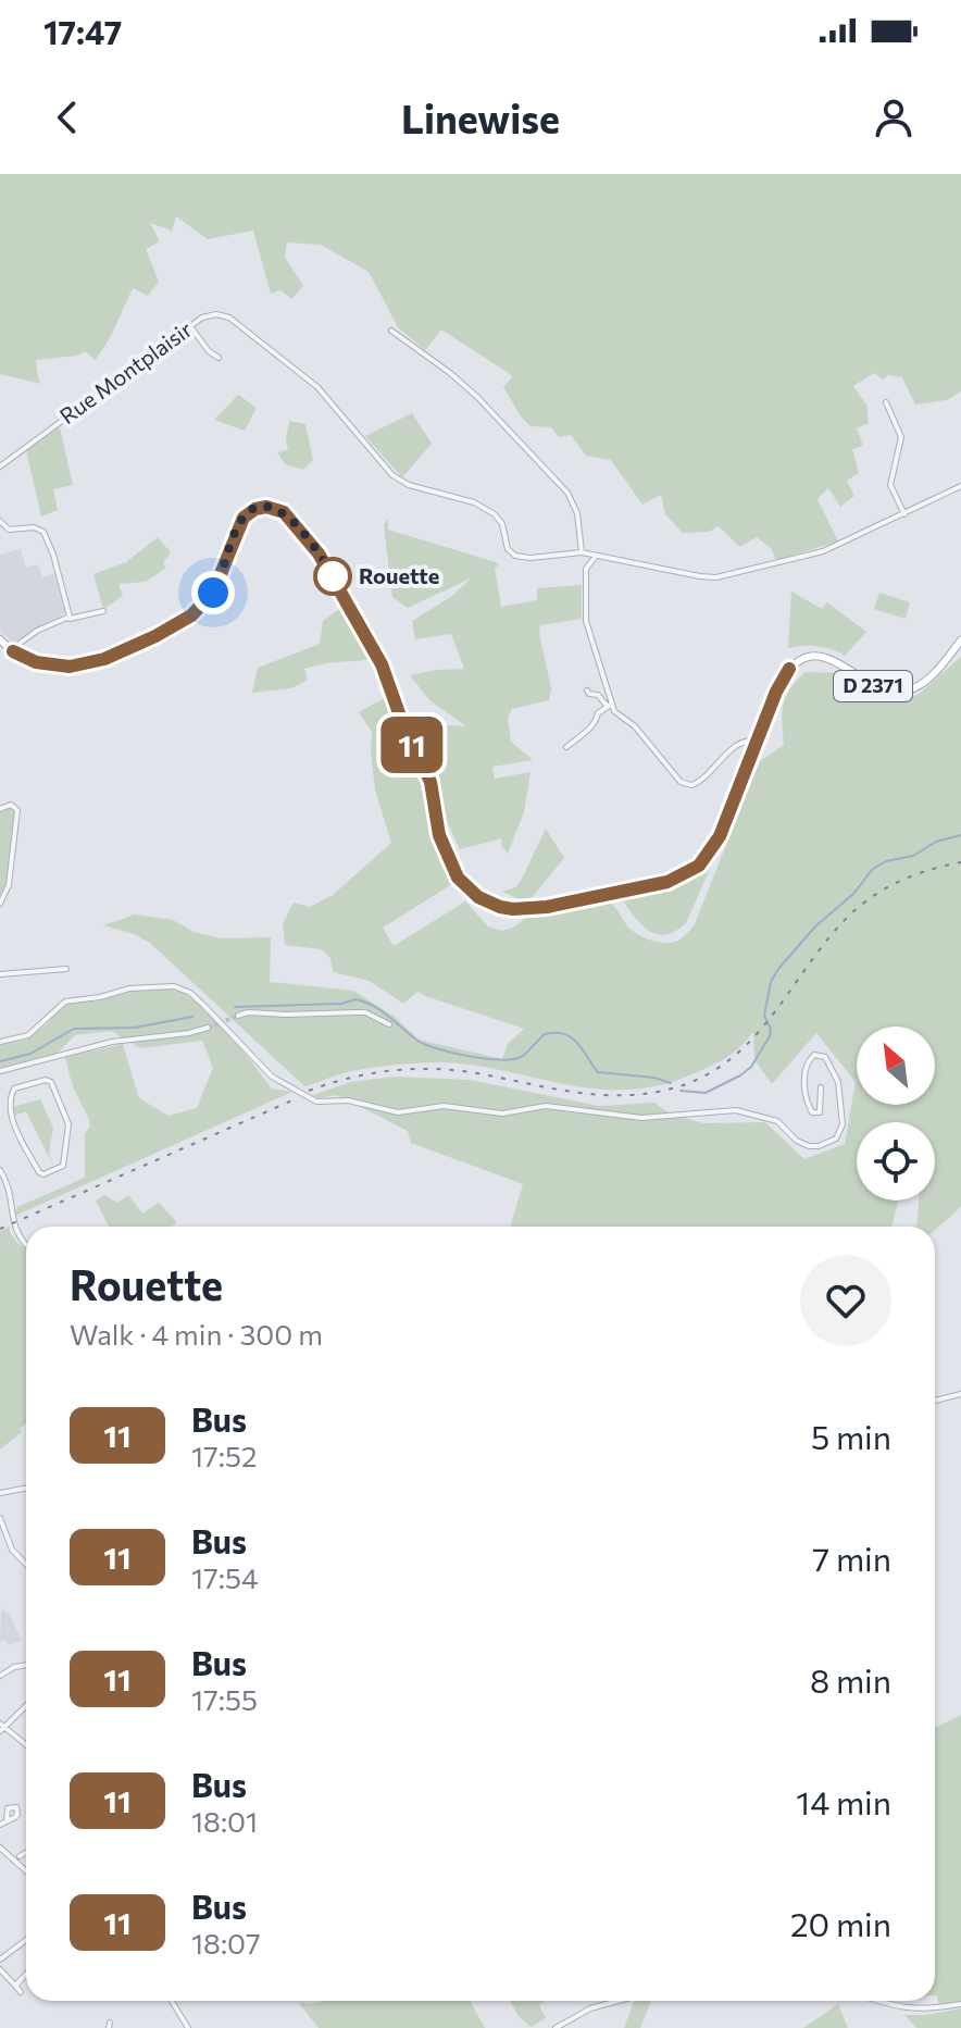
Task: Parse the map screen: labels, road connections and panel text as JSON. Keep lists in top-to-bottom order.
{
  "streets": {
    "main road": ["D 2371"],
    "street": ["Rue Montplaisir"]
  },
  "places": ["Rouette"],
  "lines": ["bus line 11"],
  "north": "top left",
  "page": {
    "status": "17:47",
    "header": "Linewise",
    "on_map": "11",
    "heading": ["Rouette", "Walk · 4 min · 300 m"],
    "list": [
      {
        "mark": "11",
        "name": "Bus",
        "note": "17:52",
        "value": "5 min"
      },
      {
        "mark": "11",
        "name": "Bus",
        "note": "17:54",
        "value": "7 min"
      },
      {
        "mark": "11",
        "name": "Bus",
        "note": "17:55",
        "value": "8 min"
      },
      {
        "mark": "11",
        "name": "Bus",
        "note": "18:01",
        "value": "14 min"
      },
      {
        "mark": "11",
        "name": "Bus",
        "note": "18:07",
        "value": "20 min"
      }
    ]
  }
}
